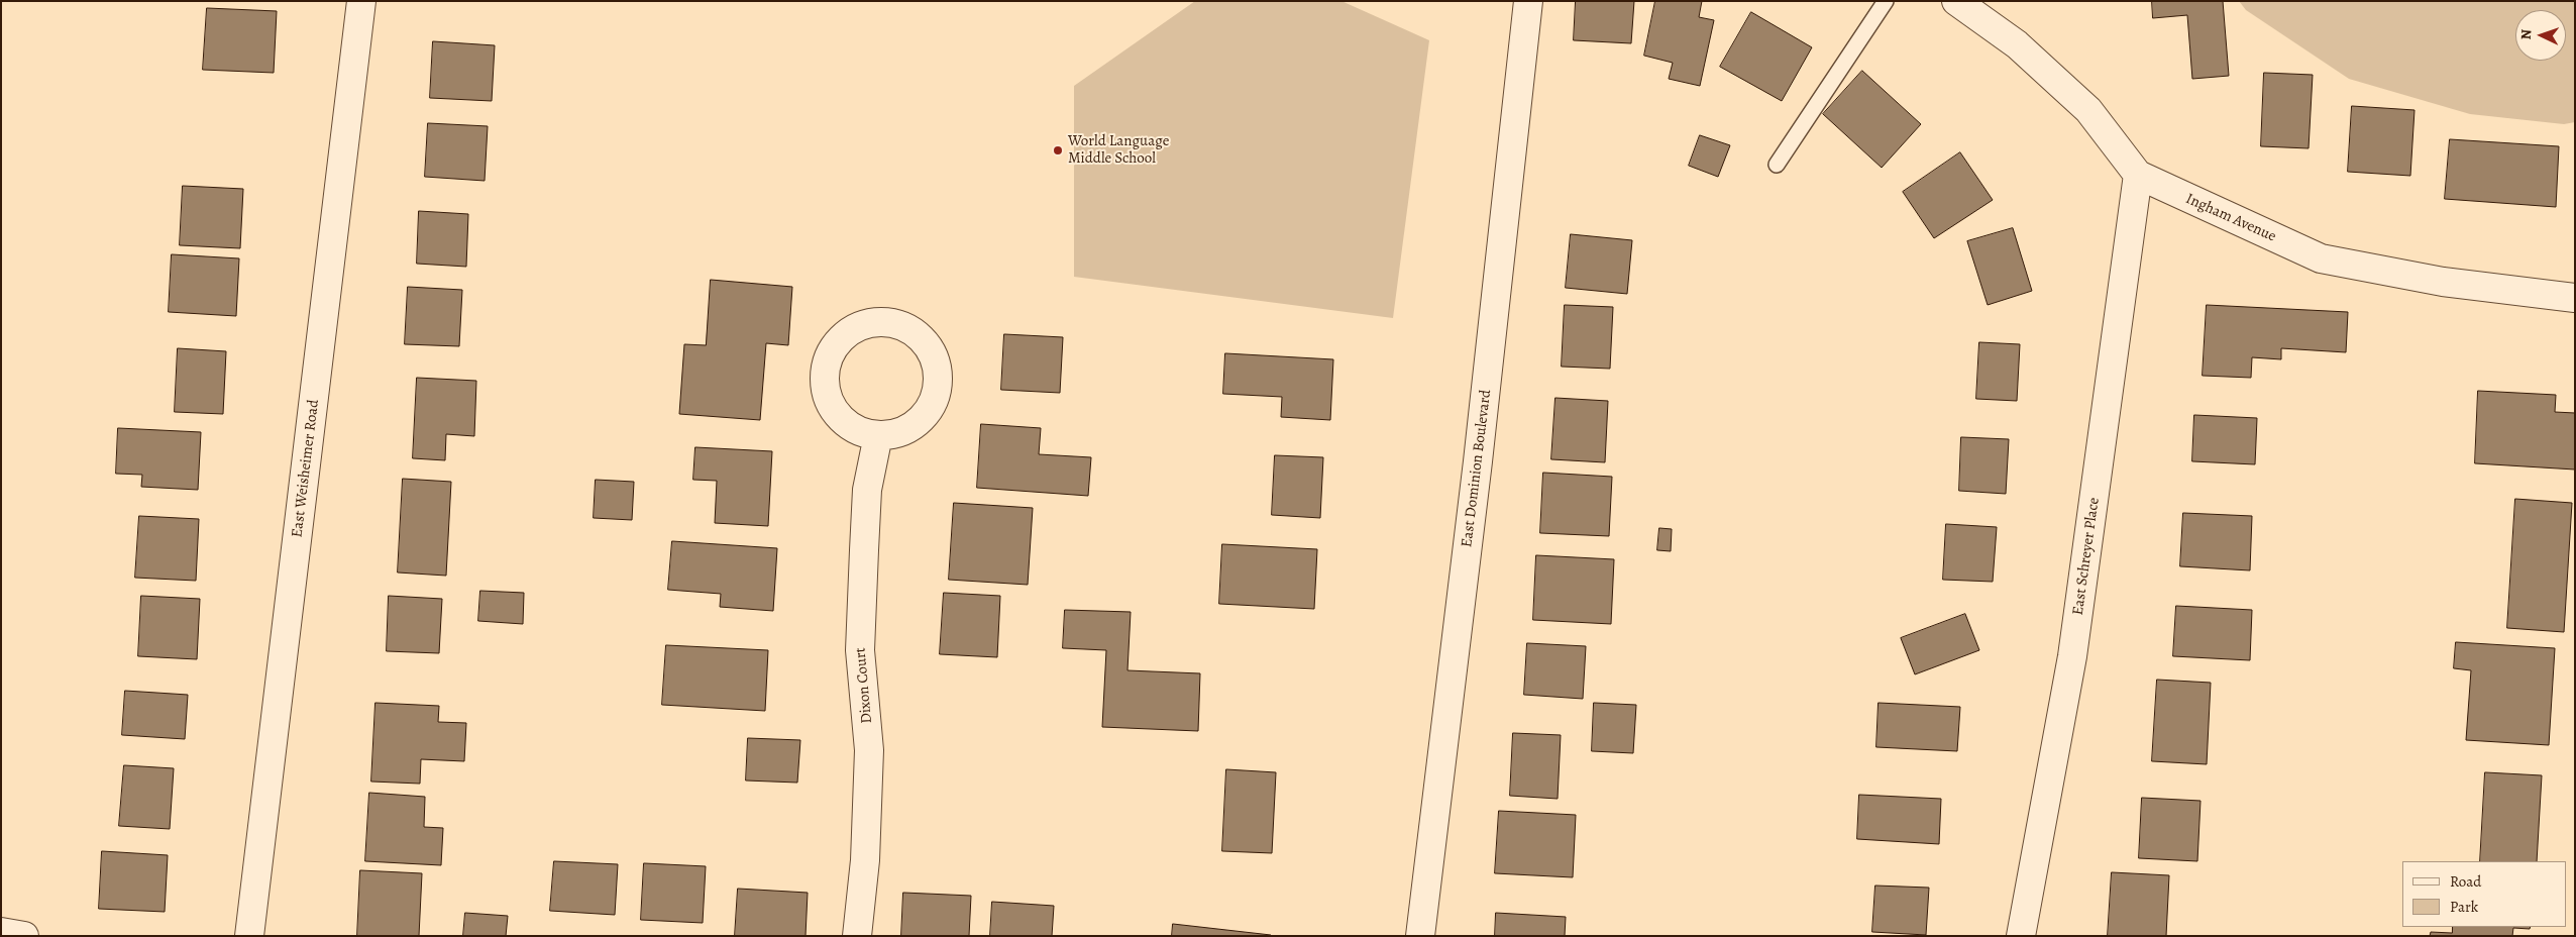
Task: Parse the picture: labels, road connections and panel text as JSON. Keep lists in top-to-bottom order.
{
  "streets": {
    "street": [
      "Ingham Avenue",
      "East Weisheimer Road",
      "East Dominion Boulevard",
      "East Schreyer Place",
      "Dixon Court"
    ]
  },
  "crossings": [
    ["Ingham Avenue", "East Schreyer Place"]
  ],
  "places": ["World Language Middle School"],
  "legend": ["Road", "Park"],
  "north": "left"
}
